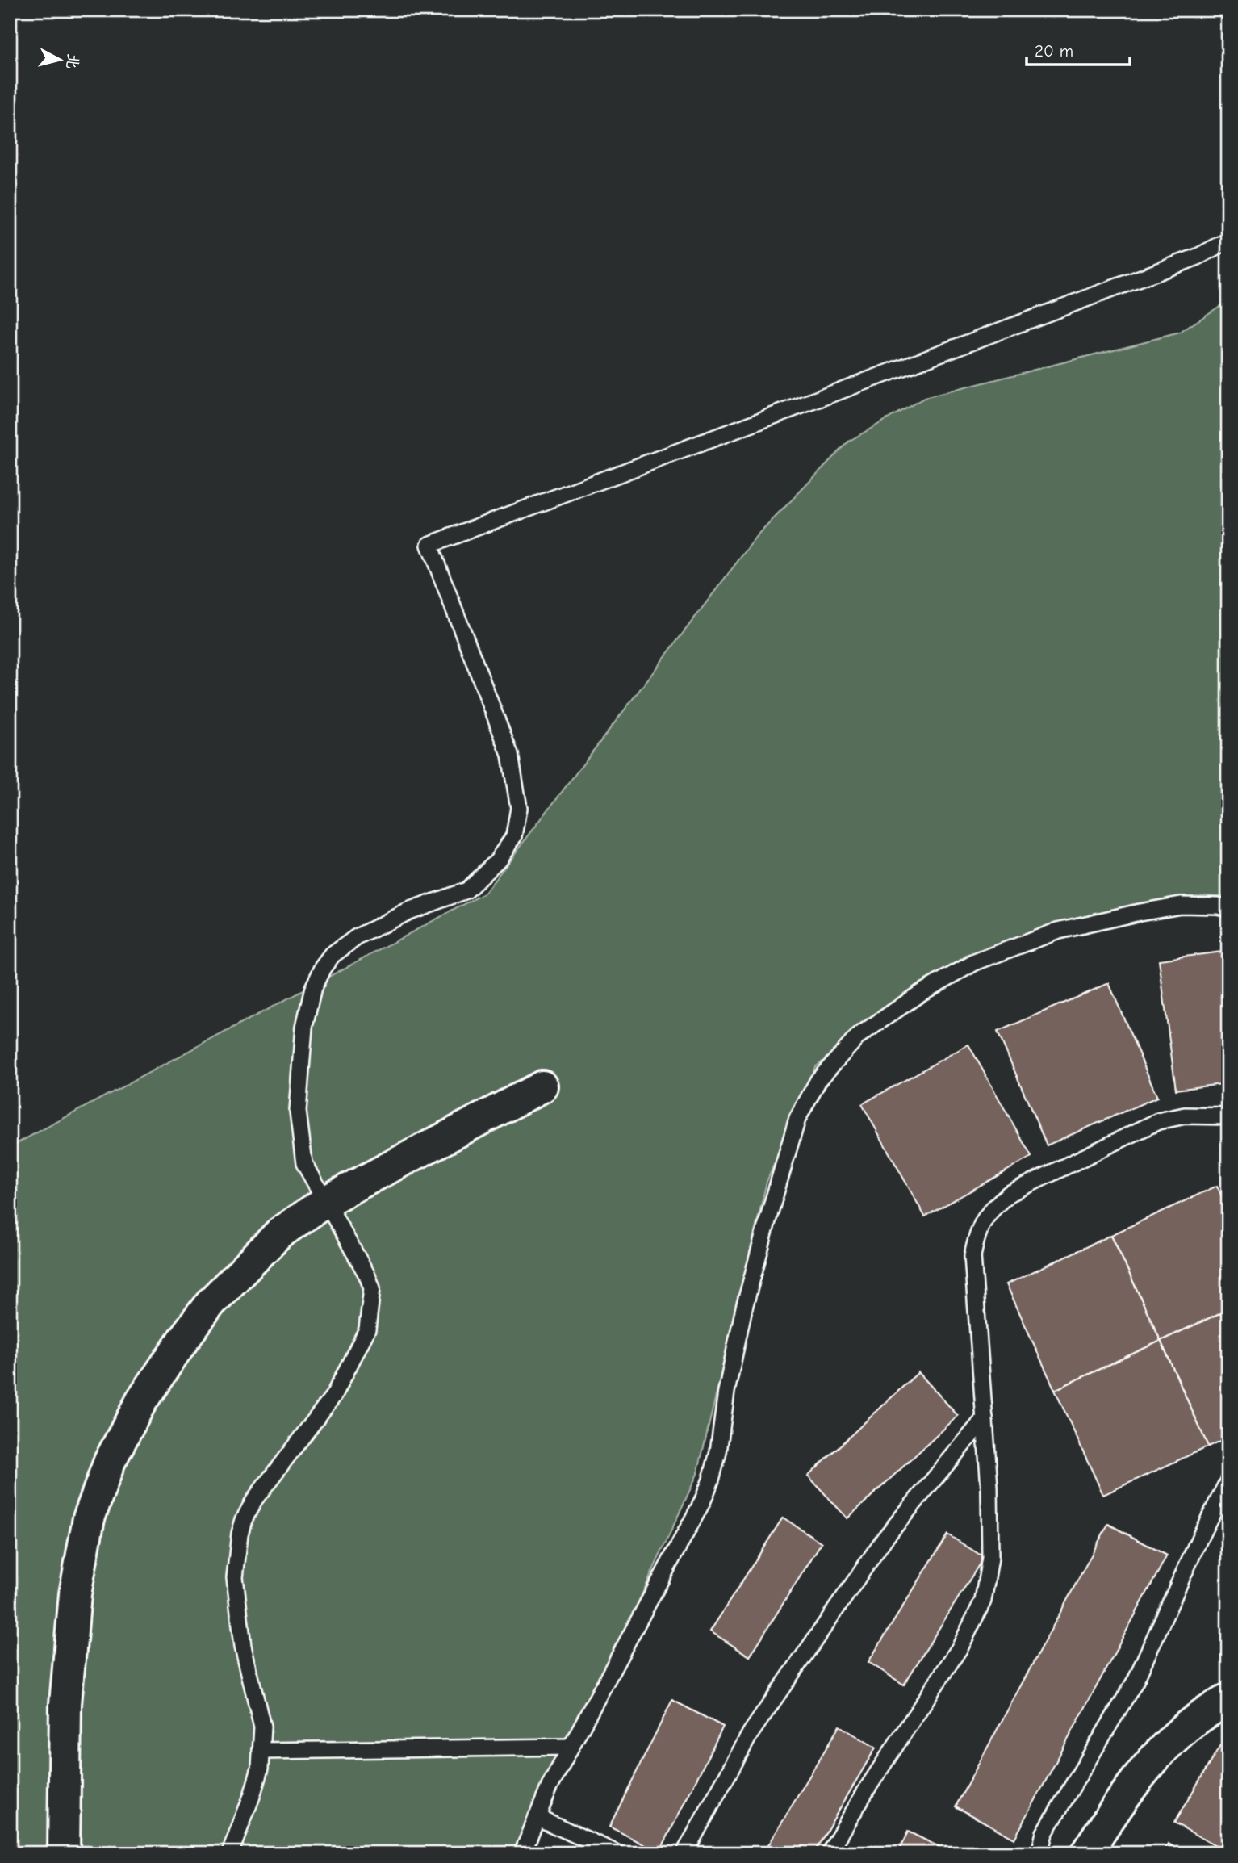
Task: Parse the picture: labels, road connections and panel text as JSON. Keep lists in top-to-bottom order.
{
  "scale_bar": "20 m",
  "north": "right"
}
